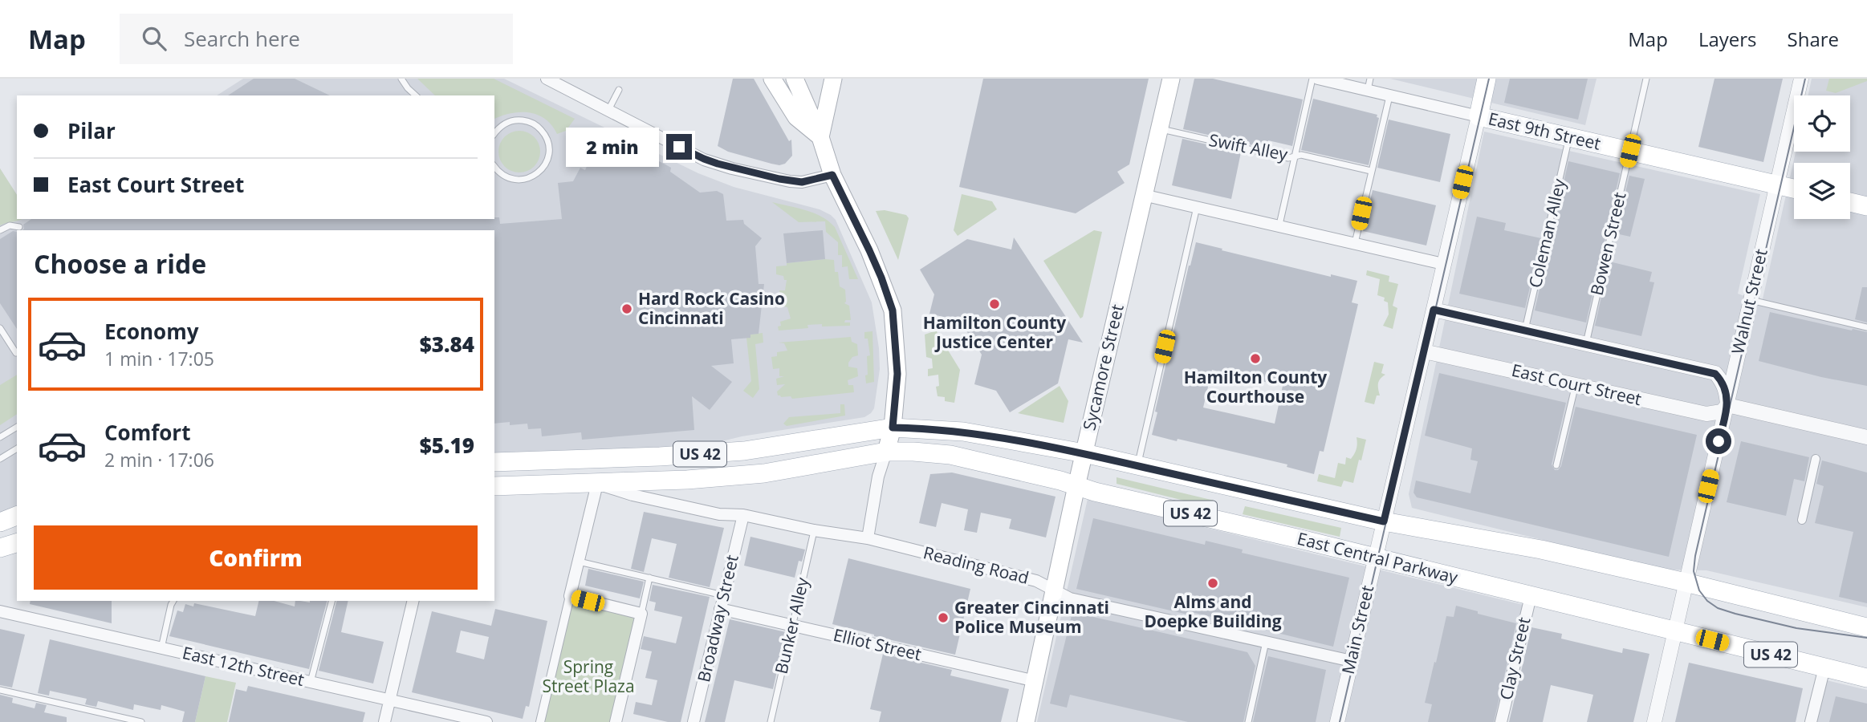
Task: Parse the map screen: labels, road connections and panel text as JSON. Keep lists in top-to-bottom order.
{
  "streets": {
    "main road": [
      "East 9th Street",
      "Sycamore Street",
      "US 42",
      "East Central Parkway",
      "Reading Road",
      "Main Street"
    ],
    "street": [
      "Walnut Street",
      "East Court Street",
      "Broadway Street",
      "Elliot Street",
      "Clay Street",
      "East 12th Street"
    ],
    "lane": [
      "Swift Alley",
      "Coleman Alley",
      "Bowen Street",
      "Bunker Alley"
    ]
  },
  "crossings": [
    ["East 9th Street", "Coleman Alley"],
    ["East 9th Street", "Bowen Street"],
    ["East 9th Street", "Walnut Street"],
    ["East 9th Street", "Main Street"],
    ["Swift Alley", "Sycamore Street"],
    ["Walnut Street", "East Court Street"],
    ["Walnut Street", "US 42"],
    ["Walnut Street", "East Central Parkway"],
    ["Sycamore Street", "US 42"],
    ["Sycamore Street", "East Central Parkway"],
    ["Sycamore Street", "Reading Road"],
    ["Sycamore Street", "Elliot Street"],
    ["East Court Street", "Main Street"],
    ["US 42", "Main Street"],
    ["East Central Parkway", "Reading Road"],
    ["East Central Parkway", "Main Street"],
    ["East Central Parkway", "Clay Street"],
    ["Reading Road", "Broadway Street"],
    ["Reading Road", "Bunker Alley"],
    ["Reading Road", "Main Street"],
    ["Broadway Street", "Elliot Street"],
    ["Bunker Alley", "Elliot Street"]
  ],
  "parks": ["Spring Street Plaza"],
  "places": [
    "Hamilton County Justice Center",
    "Hard Rock Casino Cincinnati",
    "Hamilton County Courthouse",
    "Alms and Doepke Building",
    "Greater Cincinnati Police Museum"
  ],
  "page": {
    "header": "Map",
    "search": "Search here",
    "nav": ["Map", "Layers", "Share"],
    "banner": ["Pilar", "East Court Street"],
    "bubble": "2 min",
    "heading": "Choose a ride",
    "list": [
      {
        "name": "Economy",
        "note": "1 min · 17:05",
        "value": "$3.84"
      },
      {
        "name": "Comfort",
        "note": "2 min · 17:06",
        "value": "$5.19"
      }
    ],
    "buttons": "Confirm"
  }
}
